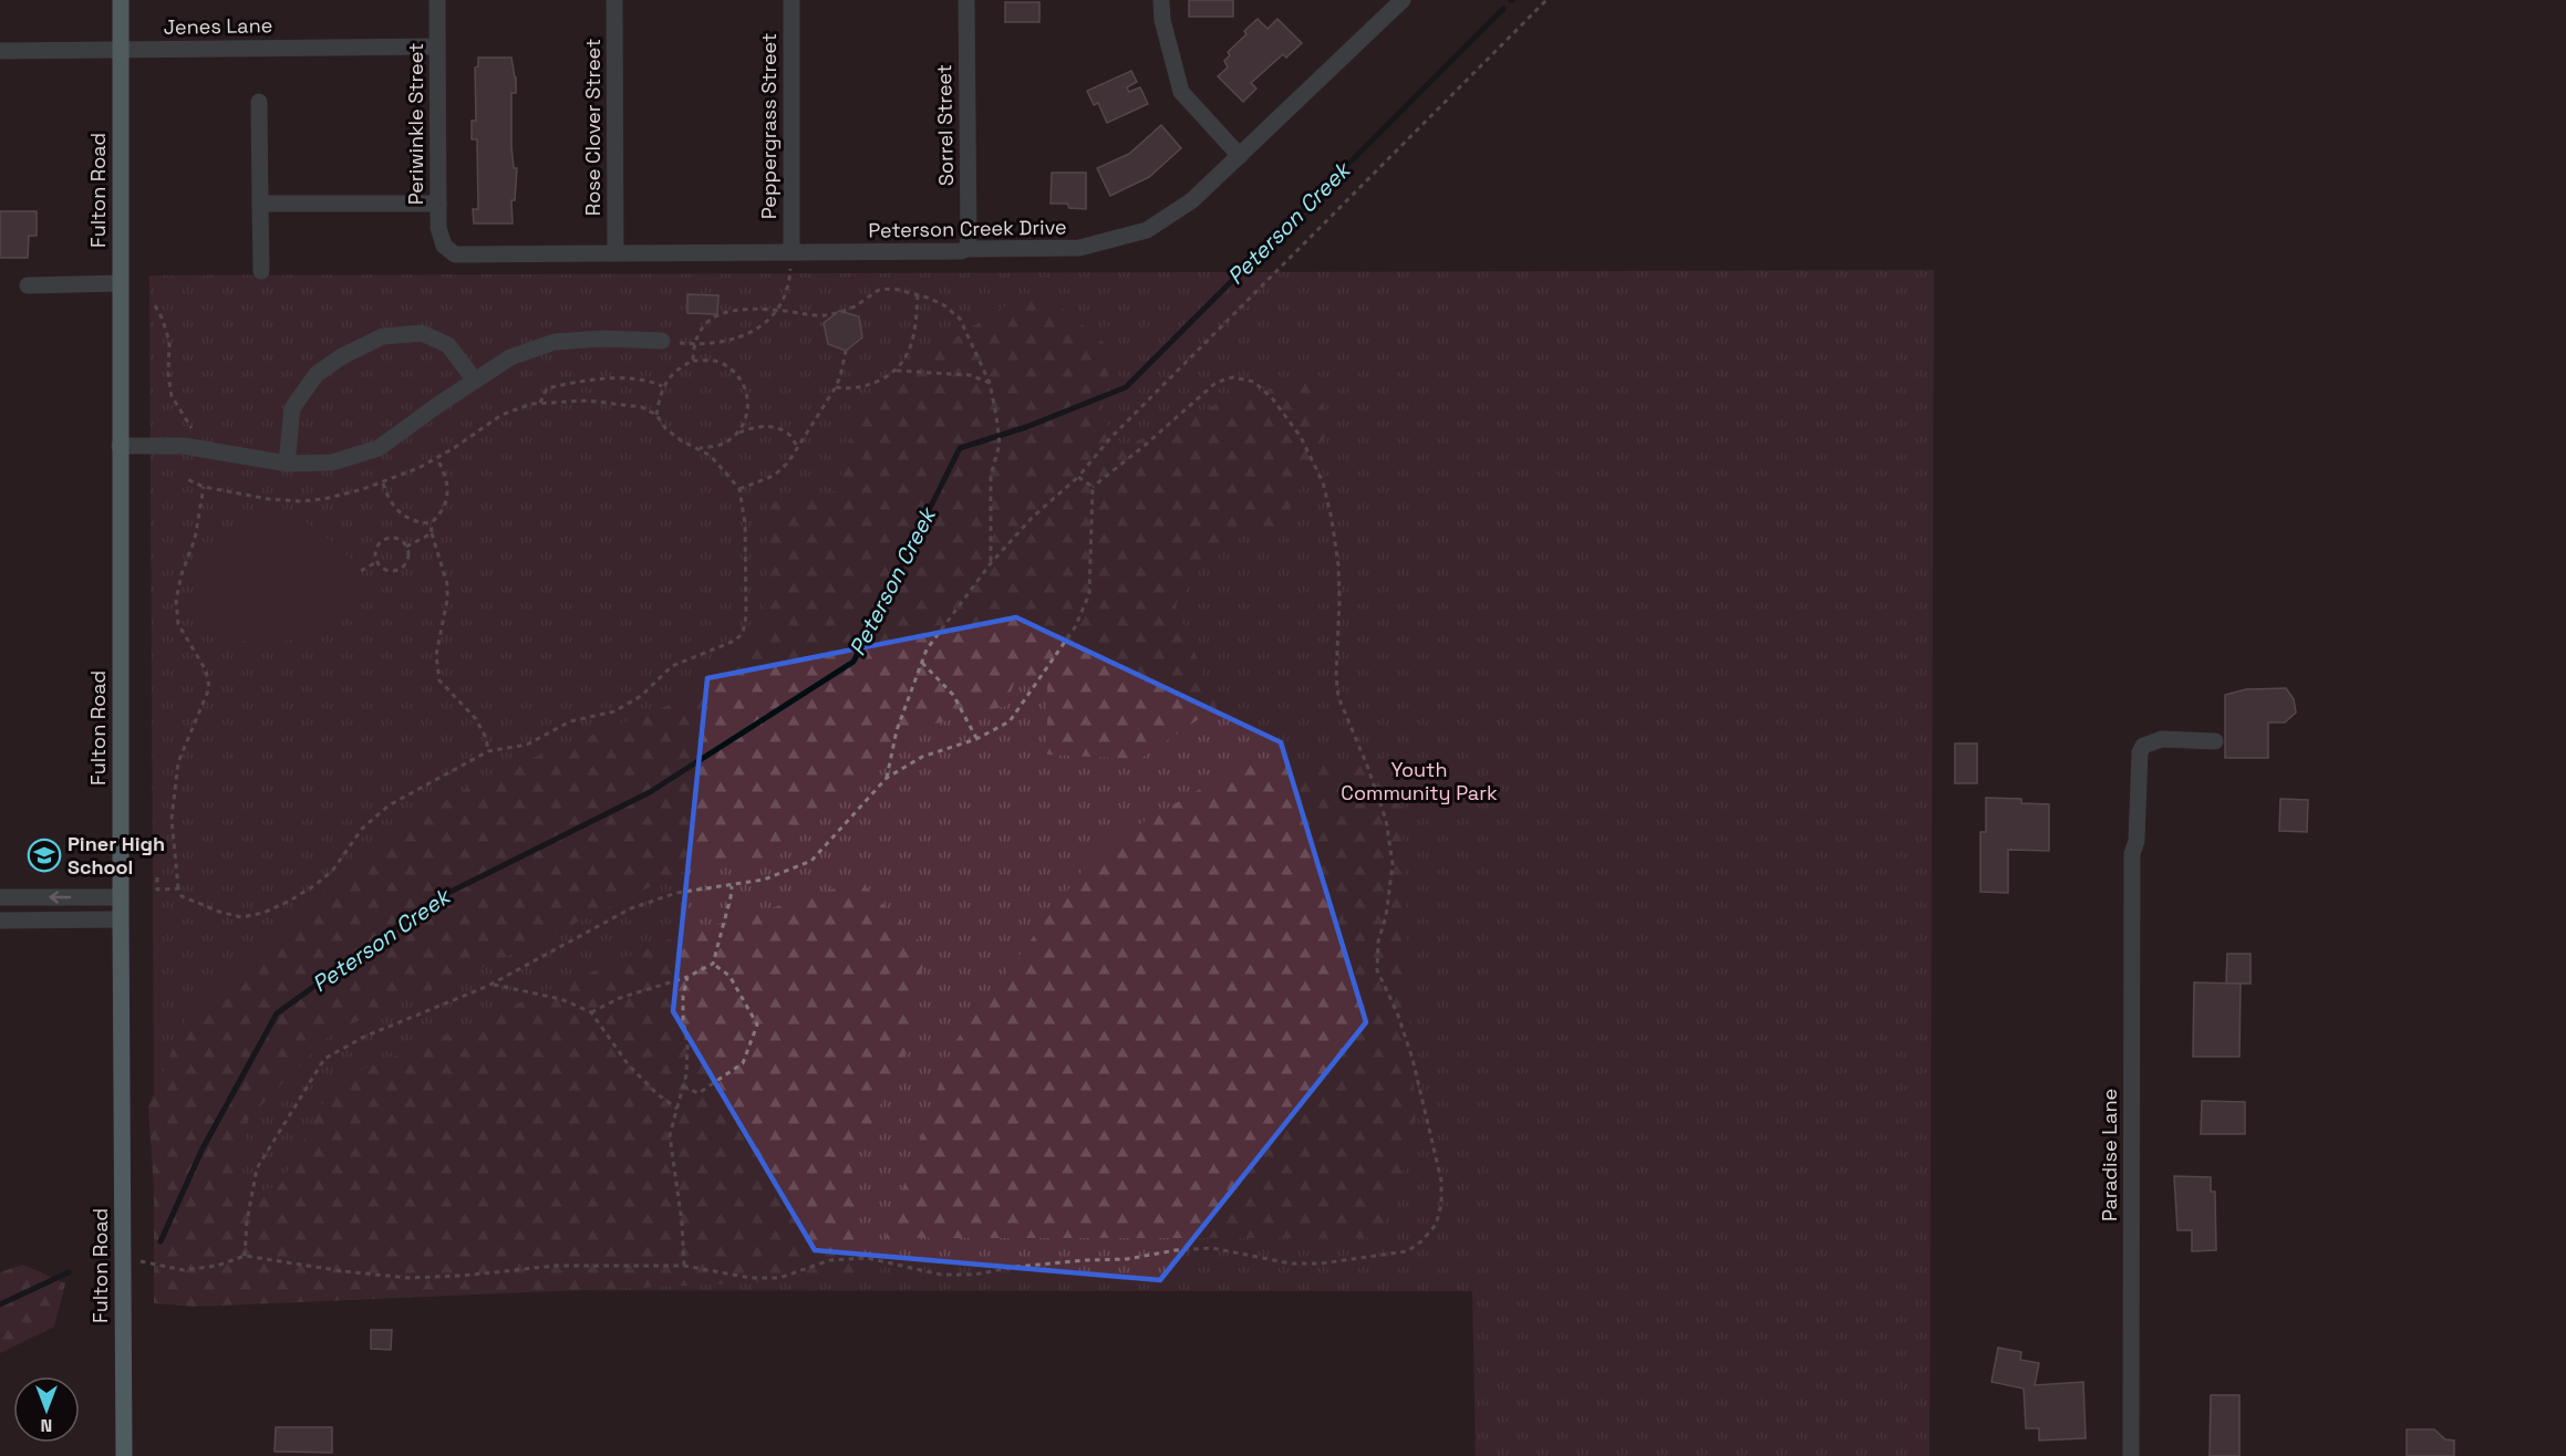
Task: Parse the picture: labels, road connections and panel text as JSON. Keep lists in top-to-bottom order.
{
  "streets": {
    "main road": ["Fulton Road"],
    "street": [
      "Jenes Lane",
      "Periwinkle Street",
      "Sorrel Street",
      "Peppergrass Street",
      "Rose Clover Street",
      "Peterson Creek Drive",
      "Paradise Lane"
    ]
  },
  "crossings": [
    ["Jenes Lane", "Periwinkle Street"],
    ["Jenes Lane", "Fulton Road"],
    ["Periwinkle Street", "Peterson Creek Drive"],
    ["Sorrel Street", "Peterson Creek Drive"],
    ["Peppergrass Street", "Peterson Creek Drive"],
    ["Rose Clover Street", "Peterson Creek Drive"]
  ],
  "water": ["Peterson Creek"],
  "parks": ["Youth Community Park"],
  "places": {
    "school or university": ["Piner High School"]
  },
  "north": "bottom"
}
